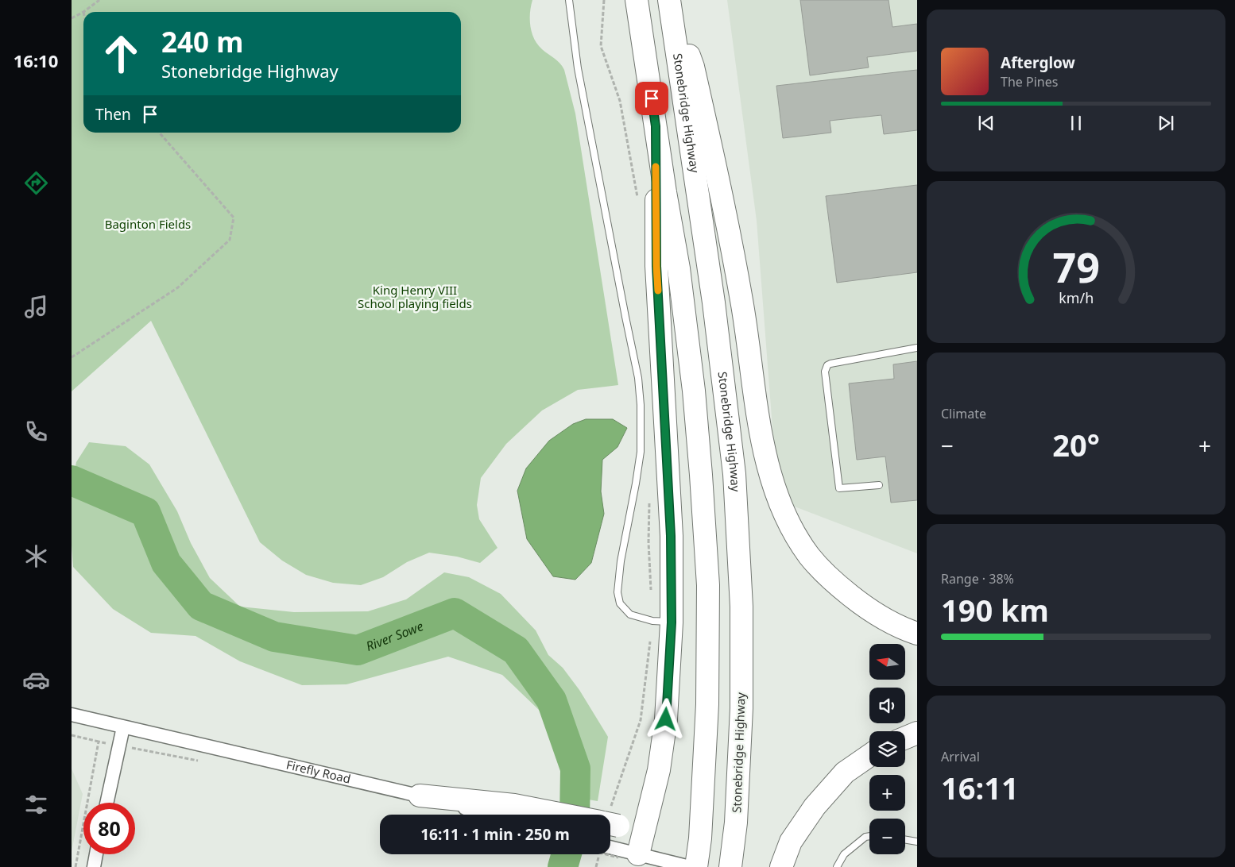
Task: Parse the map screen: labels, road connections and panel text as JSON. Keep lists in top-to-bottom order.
{
  "streets": {
    "highway": ["Stonebridge Highway"],
    "street": ["Firefly Road"]
  },
  "water": ["River Sowe"],
  "parks": ["Baginton Fields", "King Henry VIII School playing fields"],
  "north": "left",
  "page": {
    "tabs": "16:10",
    "turn": ["240 m", "Stonebridge Highway"],
    "song": ["Afterglow", "The Pines"],
    "then": "Then",
    "tile": [
      "Climate",
      ["Range · 38%", "190 km"],
      ["Arrival", "16:11"]
    ],
    "heat": ["−", "20°", "+"],
    "map_buttons": ["+", "−"],
    "limit": "80",
    "trip": "16:11 · 1 min · 250 m",
    "gauge": ["79", "km/h"]
  }
}
